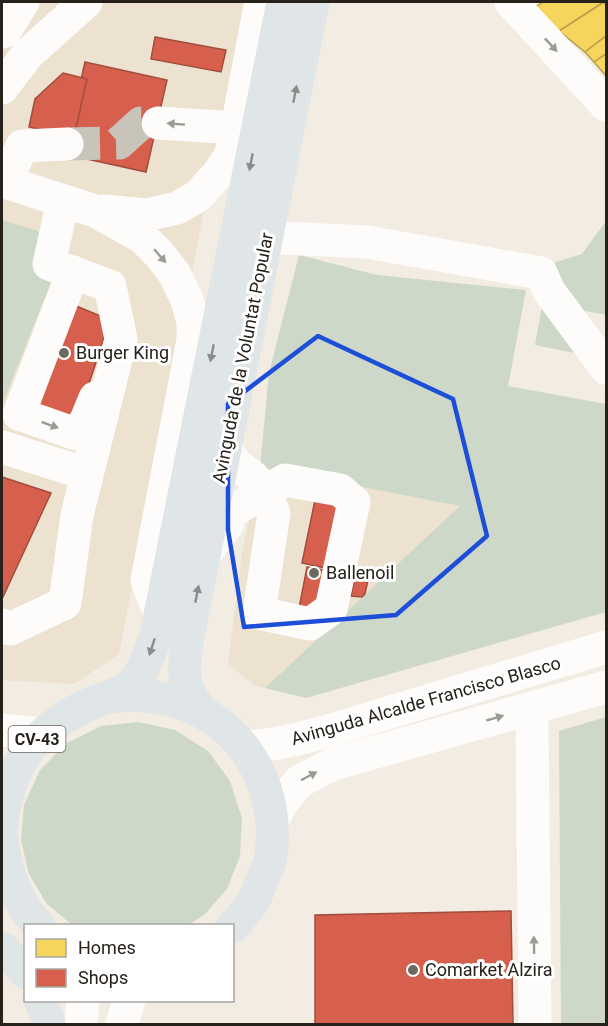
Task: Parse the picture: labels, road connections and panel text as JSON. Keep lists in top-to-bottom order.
{
  "streets": {
    "main road": ["Avinguda de la Voluntat Popular", "CV-43"],
    "street": ["Avinguda Alcalde Francisco Blasco"]
  },
  "crossings": [
    ["Avinguda de la Voluntat Popular", "CV-43"],
    ["Avinguda Alcalde Francisco Blasco", "CV-43"]
  ],
  "places": ["Burger King", "Ballenoil", "Comarket Alzira"],
  "legend": ["Homes", "Shops"]
}
